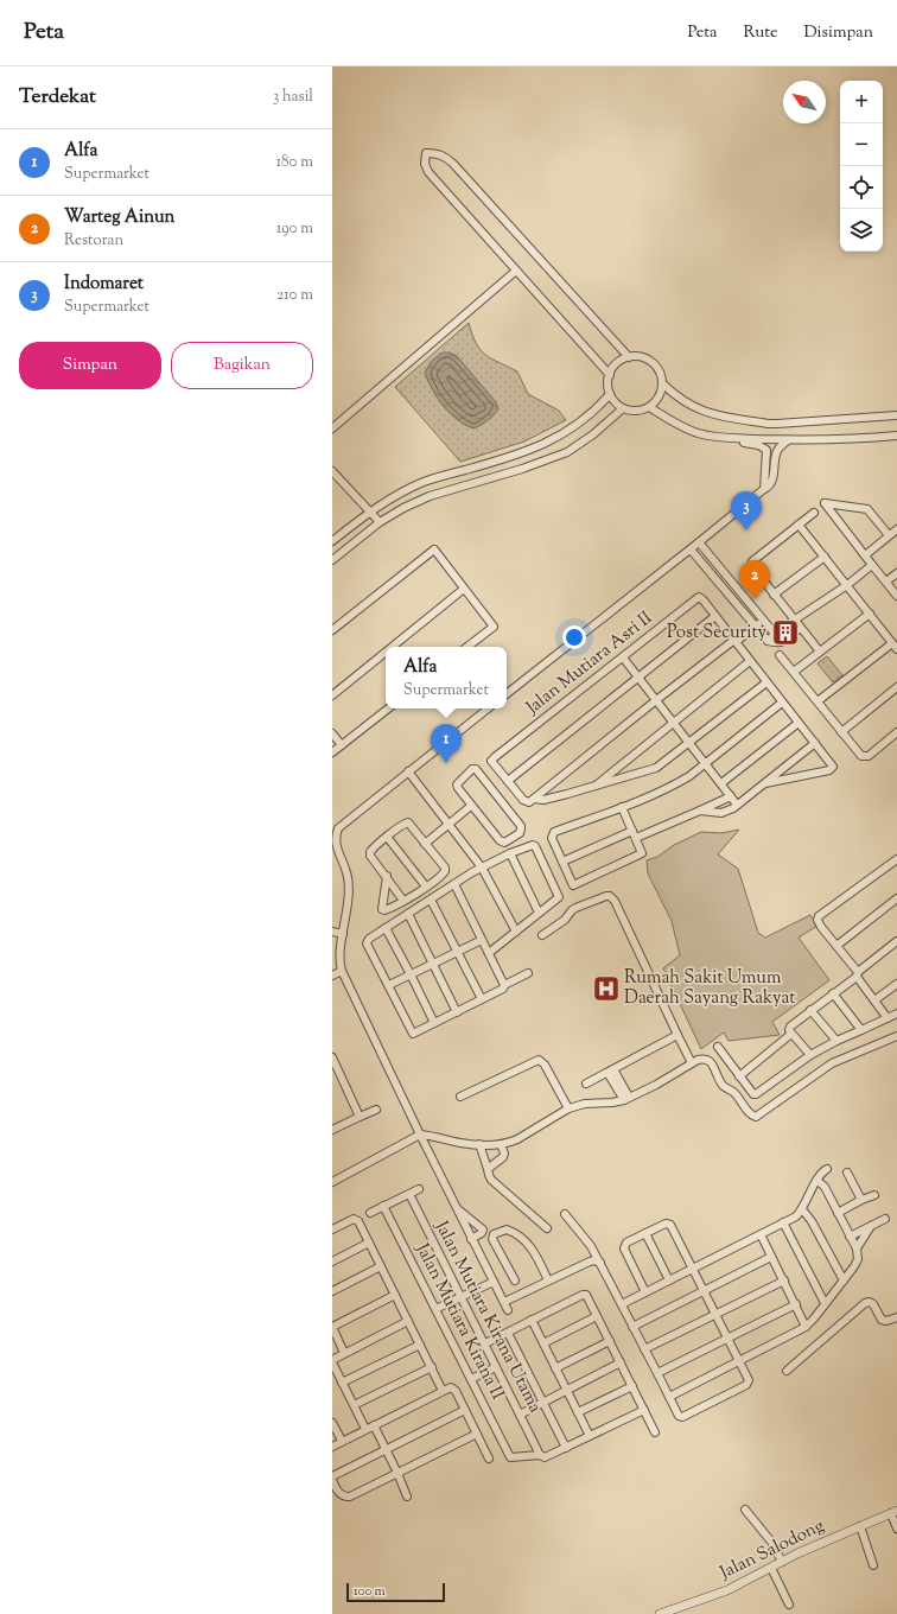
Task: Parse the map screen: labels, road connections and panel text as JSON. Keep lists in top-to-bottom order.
{
  "streets": {
    "street": [
      "Jalan Mutiara Asri II",
      "Jalan Mutiara Kirana Utama",
      "Jalan Mutiara Kirana II",
      "Jalan Salodong"
    ]
  },
  "crossings": [
    ["Jalan Mutiara Kirana Utama", "Jalan Mutiara Kirana II"]
  ],
  "places": {
    "building": ["Post Security"],
    "hospital": ["Rumah Sakit Umum Daerah Sayang Rakyat"]
  },
  "scale_bar": "100 m",
  "north": "top left",
  "page": {
    "header": "Peta",
    "nav": ["Peta", "Rute", "Disimpan"],
    "heading": ["Terdekat", "3 hasil"],
    "map_buttons": ["+", "−"],
    "list": [
      {
        "mark": "1",
        "name": "Alfa",
        "note": "Supermarket",
        "value": "180 m"
      },
      {
        "mark": "2",
        "name": "Warteg Ainun",
        "note": "Restoran",
        "value": "190 m"
      },
      {
        "mark": "3",
        "name": "Indomaret",
        "note": "Supermarket",
        "value": "210 m"
      }
    ],
    "buttons": ["Simpan", "Bagikan"],
    "pins": ["3", "2", "1"],
    "popup": ["Alfa", "Supermarket"],
    "scale": "100 m"
  }
}
